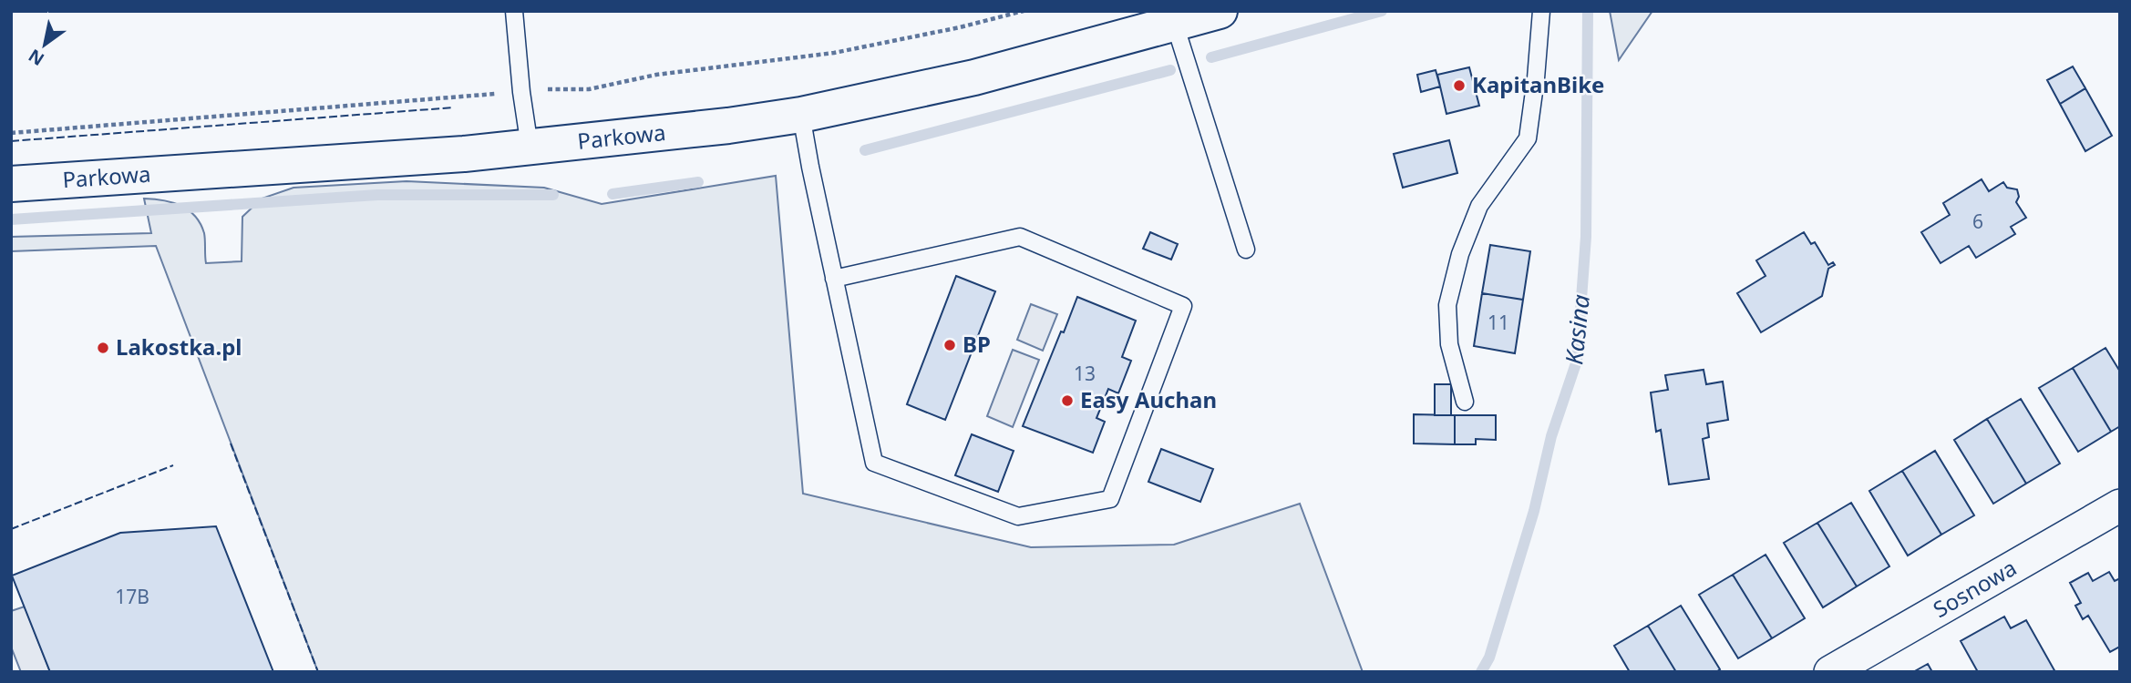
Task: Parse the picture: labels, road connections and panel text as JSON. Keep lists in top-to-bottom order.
{
  "streets": {
    "main road": ["Parkowa"],
    "street": ["Sosnowa"]
  },
  "water": ["Kasina"],
  "places": [
    "KapitanBike",
    "BP",
    "Lakostka.pl",
    "Easy Auchan"
  ],
  "house_numbers": [
    "6",
    "11",
    "13",
    "17B"
  ],
  "north": "bottom left"
}
